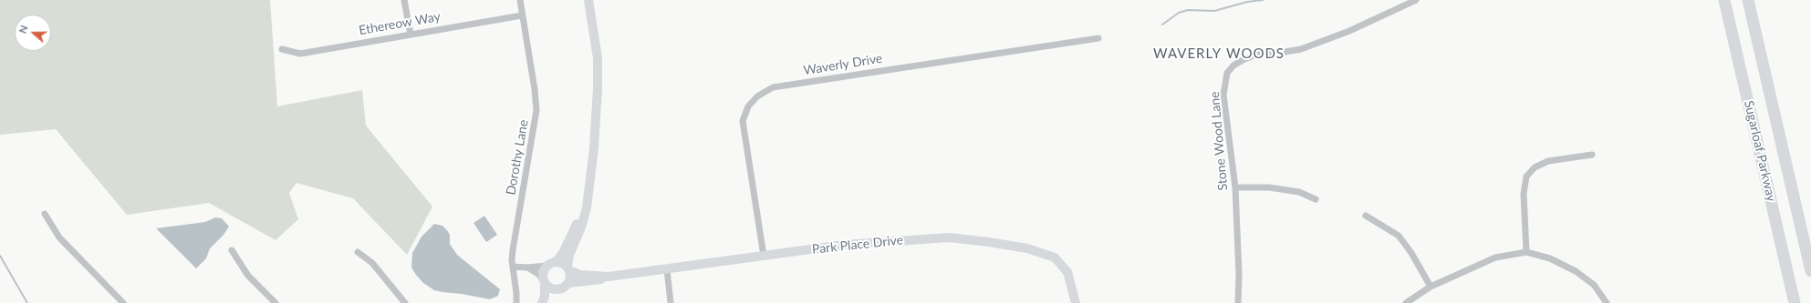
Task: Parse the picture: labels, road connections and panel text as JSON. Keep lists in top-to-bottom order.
{
  "streets": {
    "highway": ["Sugarloaf Parkway"],
    "street": [
      "Ethereow Way",
      "Waverly Drive",
      "Stone Wood Lane",
      "Dorothy Lane",
      "Park Place Drive"
    ]
  },
  "crossings": [
    ["Ethereow Way", "Dorothy Lane"],
    ["Waverly Drive", "Park Place Drive"]
  ],
  "districts": ["WAVERLY WOODS"],
  "north": "left"
}
